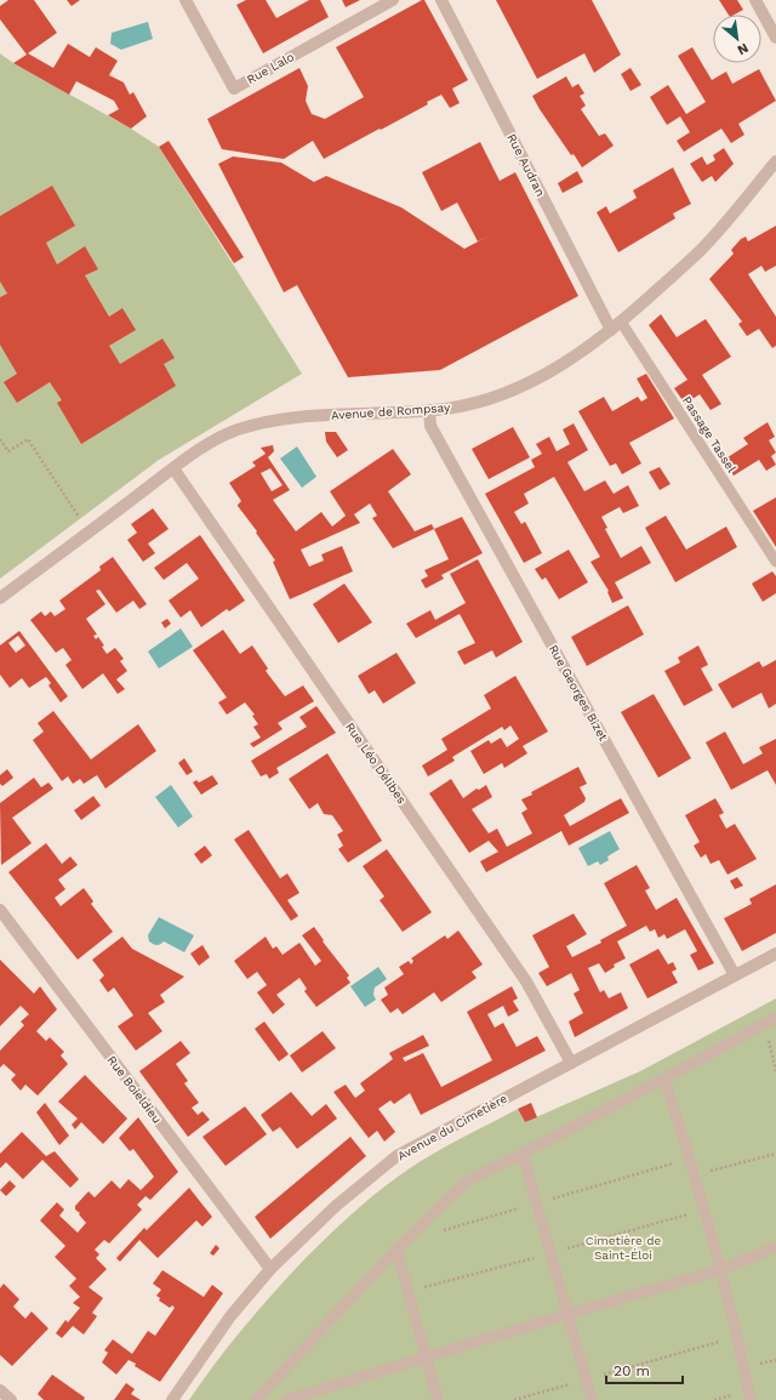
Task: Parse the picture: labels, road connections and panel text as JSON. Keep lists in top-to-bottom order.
{
  "streets": {
    "street": [
      "Rue Lalo",
      "Rue Audran",
      "Avenue de Rompsay",
      "Rue Georges Bizet",
      "Rue Léo Délibes",
      "Rue Boieldieu",
      "Avenue du Cimetière"
    ],
    "lane": ["Passage Tassel"]
  },
  "crossings": [
    ["Rue Audran", "Avenue de Rompsay"],
    ["Avenue de Rompsay", "Passage Tassel"],
    ["Avenue de Rompsay", "Rue Georges Bizet"],
    ["Avenue de Rompsay", "Rue Léo Délibes"],
    ["Rue Georges Bizet", "Avenue du Cimetière"],
    ["Rue Léo Délibes", "Avenue du Cimetière"],
    ["Rue Boieldieu", "Avenue du Cimetière"]
  ],
  "parks": ["Cimetière de Saint-Éloi"],
  "scale_bar": "20 m",
  "north": "bottom right"
}
